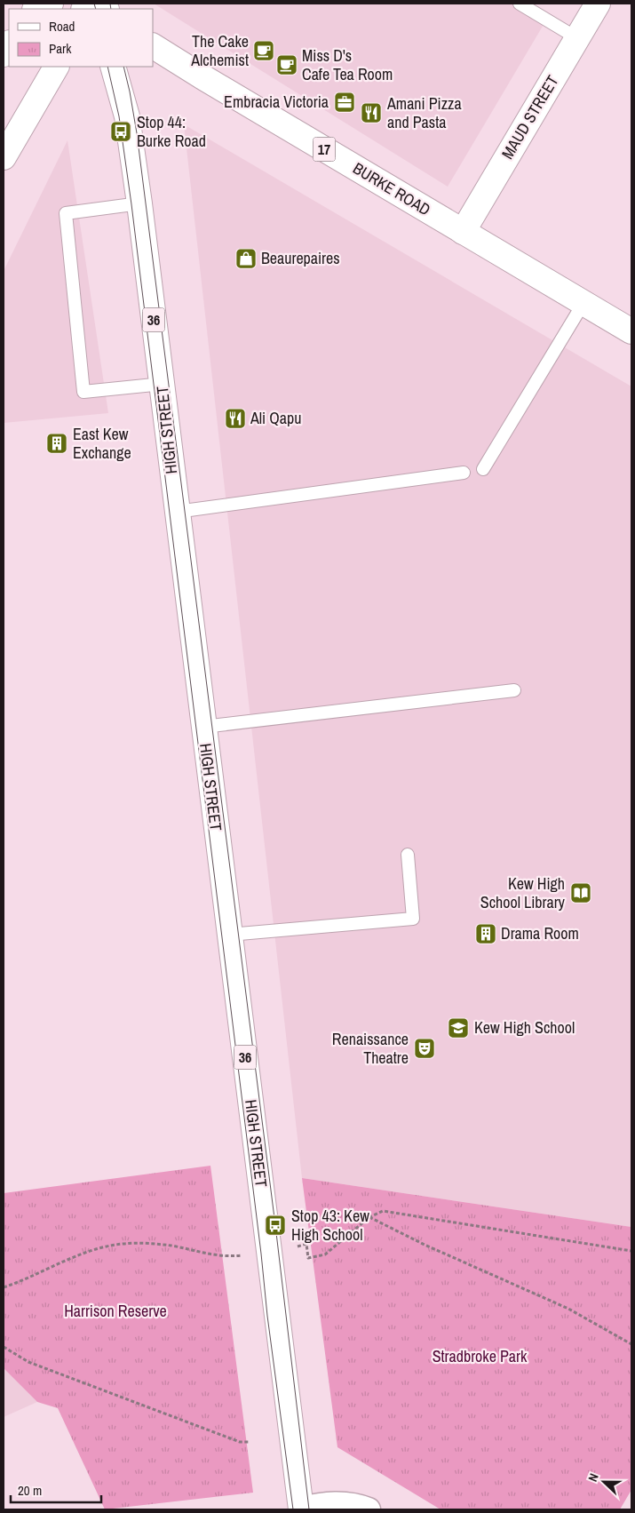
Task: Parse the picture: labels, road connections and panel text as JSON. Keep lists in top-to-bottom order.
{
  "streets": {
    "main road": [
      "MAUD STREET",
      "17",
      "BURKE ROAD",
      "36",
      "HIGH STREET"
    ]
  },
  "crossings": [
    ["MAUD STREET", "BURKE ROAD"]
  ],
  "parks": ["Harrison Reserve", "Stradbroke Park"],
  "places": {
    "cafe": ["The Cake Alchemist", "Miss D's Cafe Tea Room"],
    "office": ["Embracia Victoria"],
    "restaurant": ["Amani Pizza and Pasta", "Ali Qapu"],
    "bus stop": ["Stop 44: Burke Road", "Stop 43: Kew High School"],
    "shop": ["Beaurepaires"],
    "building": ["East Kew Exchange", "Drama Room"],
    "library": ["Kew High School Library"],
    "school or university": ["Kew High School"],
    "theatre": ["Renaissance Theatre"]
  },
  "legend": ["Road", "Park"],
  "scale_bar": "20 m",
  "north": "left"
}
